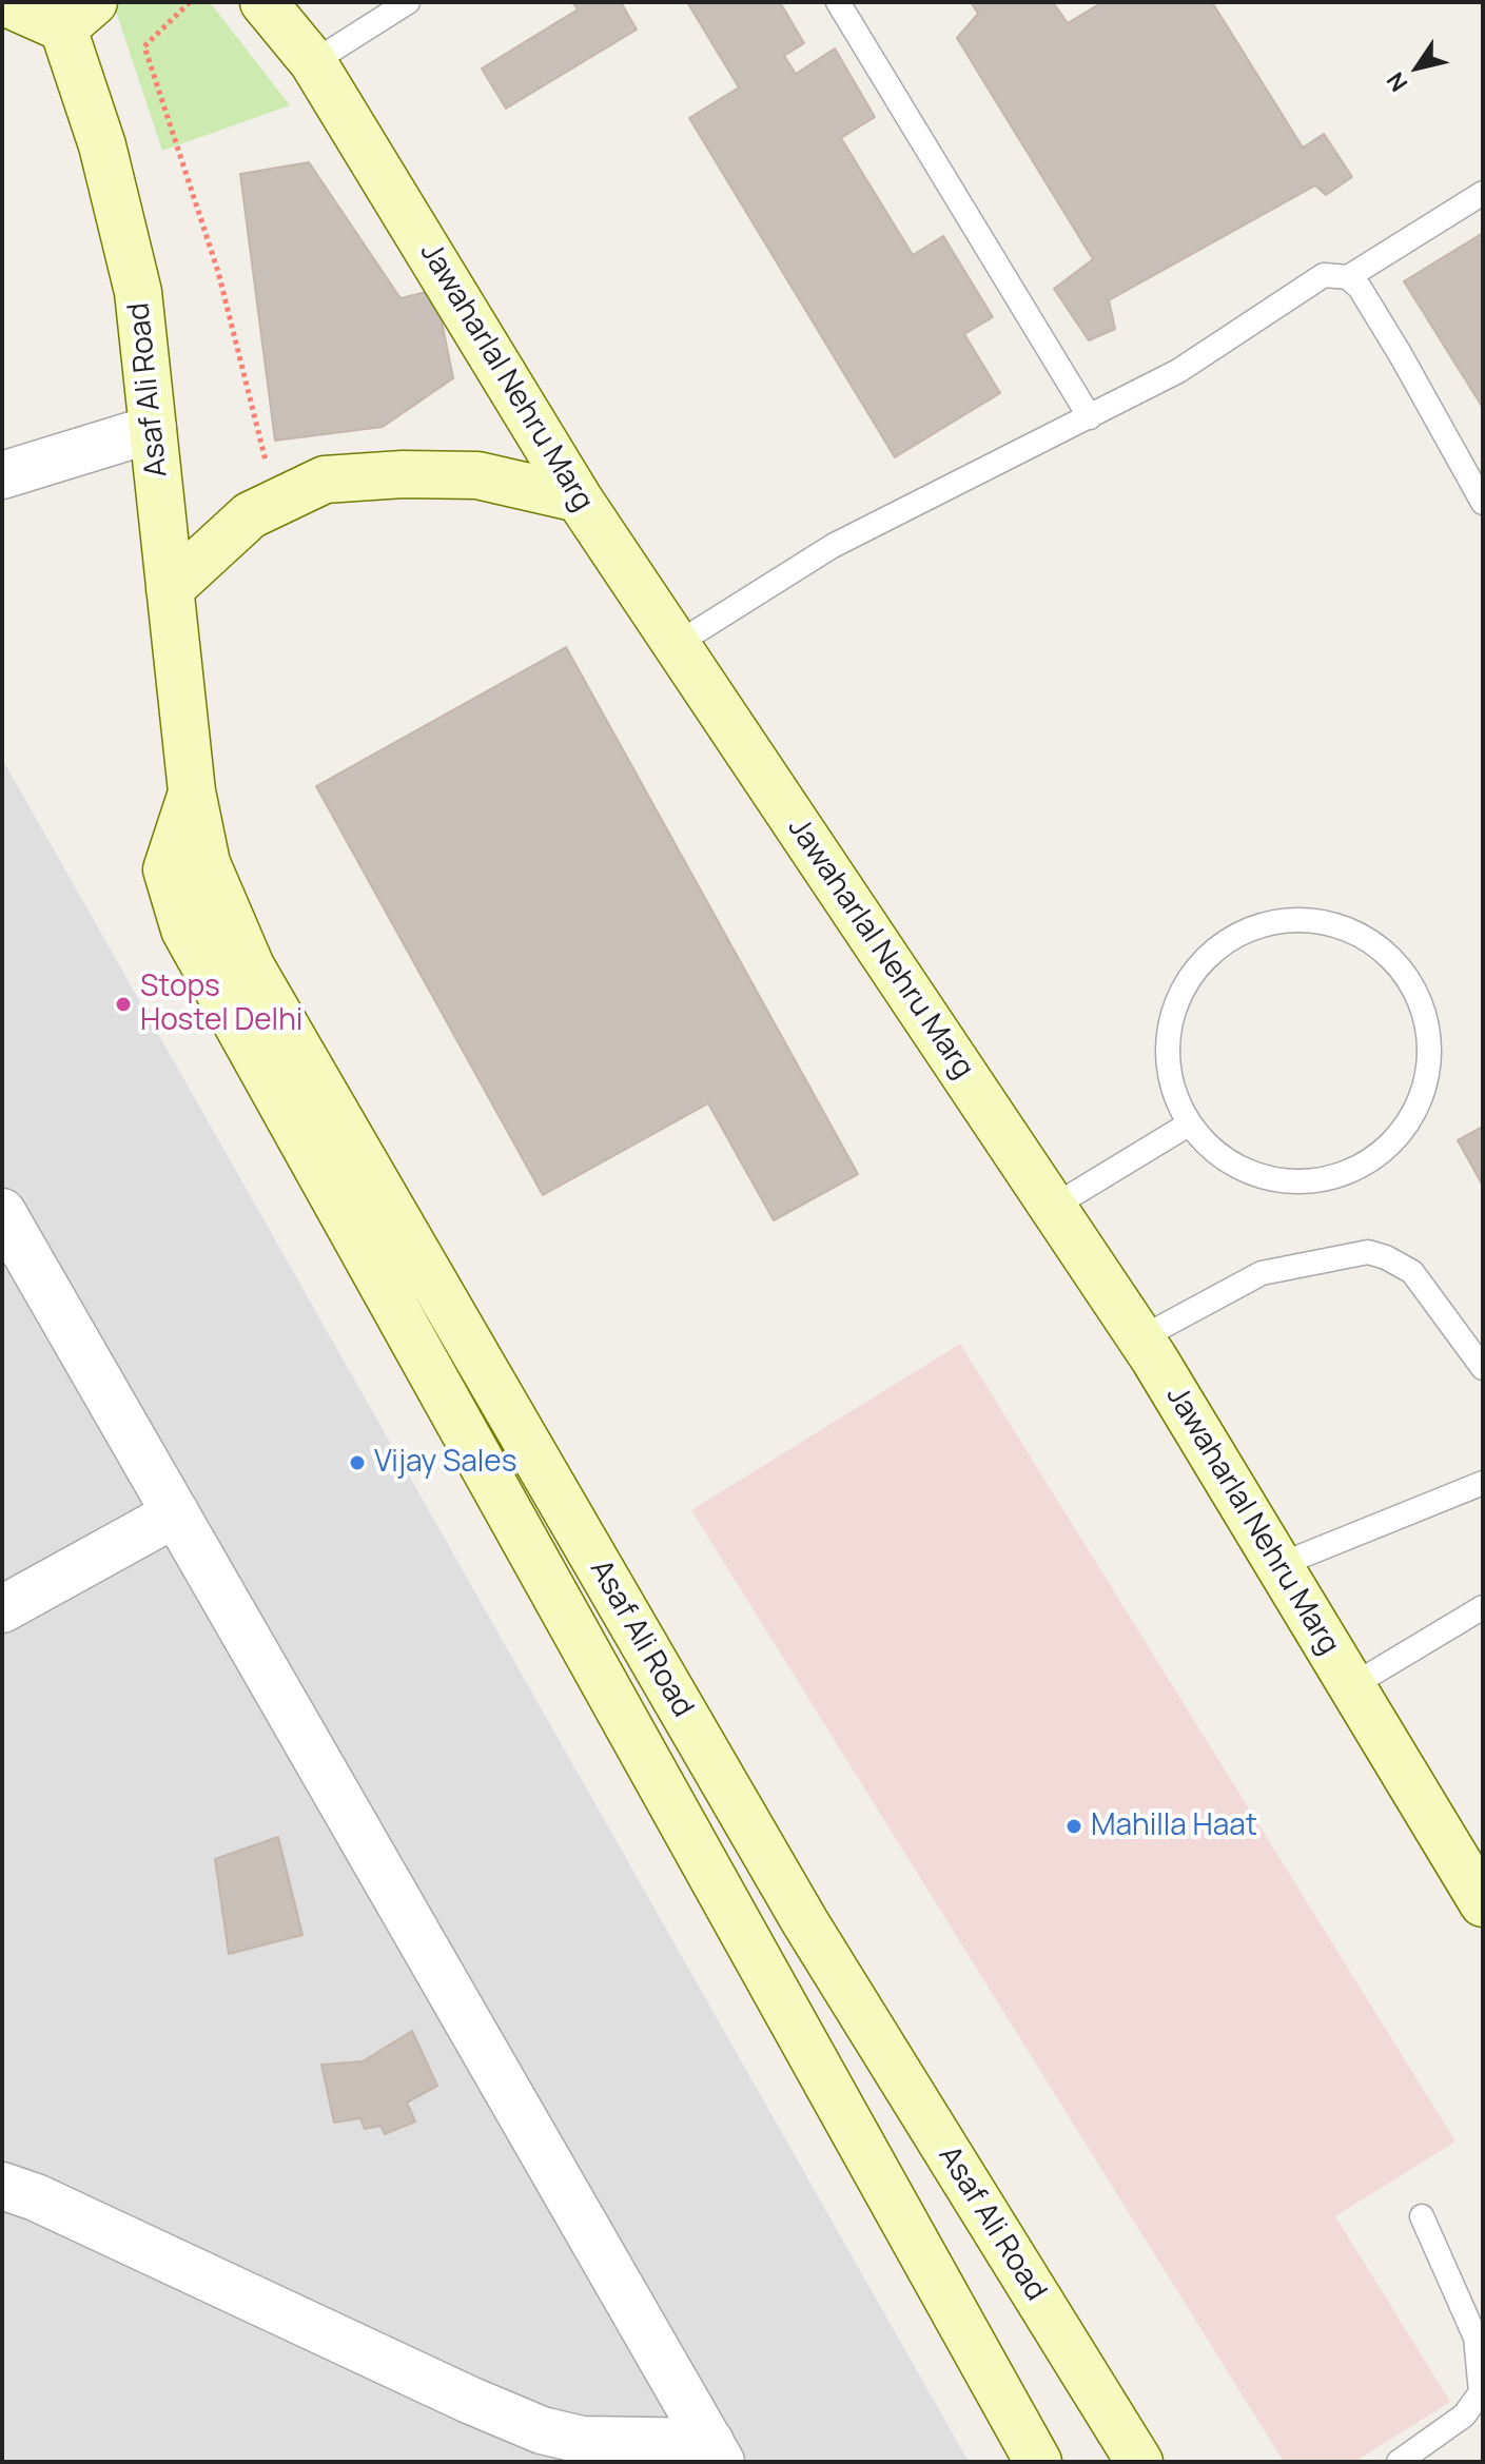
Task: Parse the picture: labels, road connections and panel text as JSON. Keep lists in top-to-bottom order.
{
  "streets": {
    "main road": ["Jawaharlal Nehru Marg", "Asaf Ali Road"]
  },
  "places": ["Stops Hostel Delhi", "Vijay Sales", "Mahilla Haat"],
  "north": "bottom left"
}
